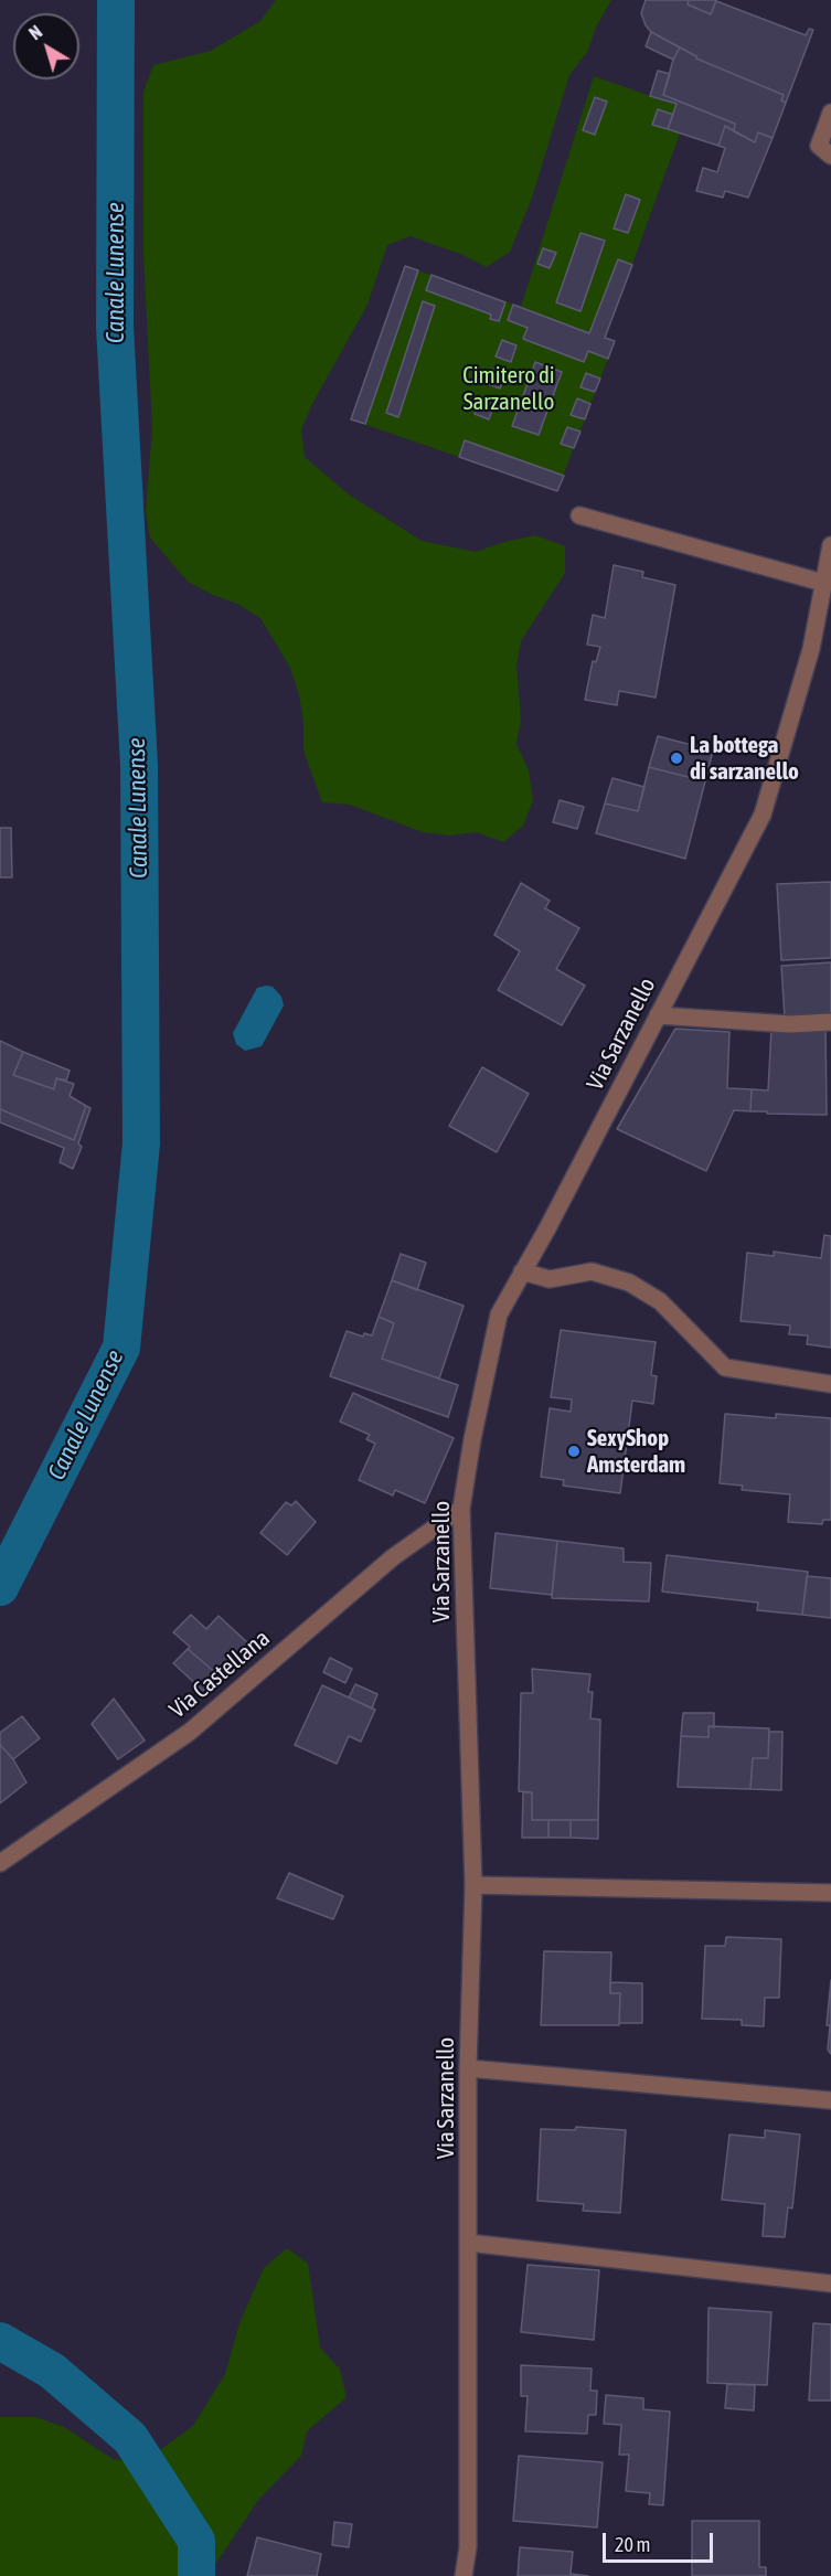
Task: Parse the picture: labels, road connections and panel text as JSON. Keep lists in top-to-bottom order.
{
  "streets": {
    "street": ["Via Sarzanello", "Via Castellana"]
  },
  "crossings": [
    ["Via Sarzanello", "Via Castellana"]
  ],
  "water": ["Canale Lunense"],
  "parks": ["Cimitero di Sarzanello"],
  "places": ["La bottega di sarzanello", "SexyShop Amsterdam"],
  "scale_bar": "20 m",
  "north": "top left"
}
